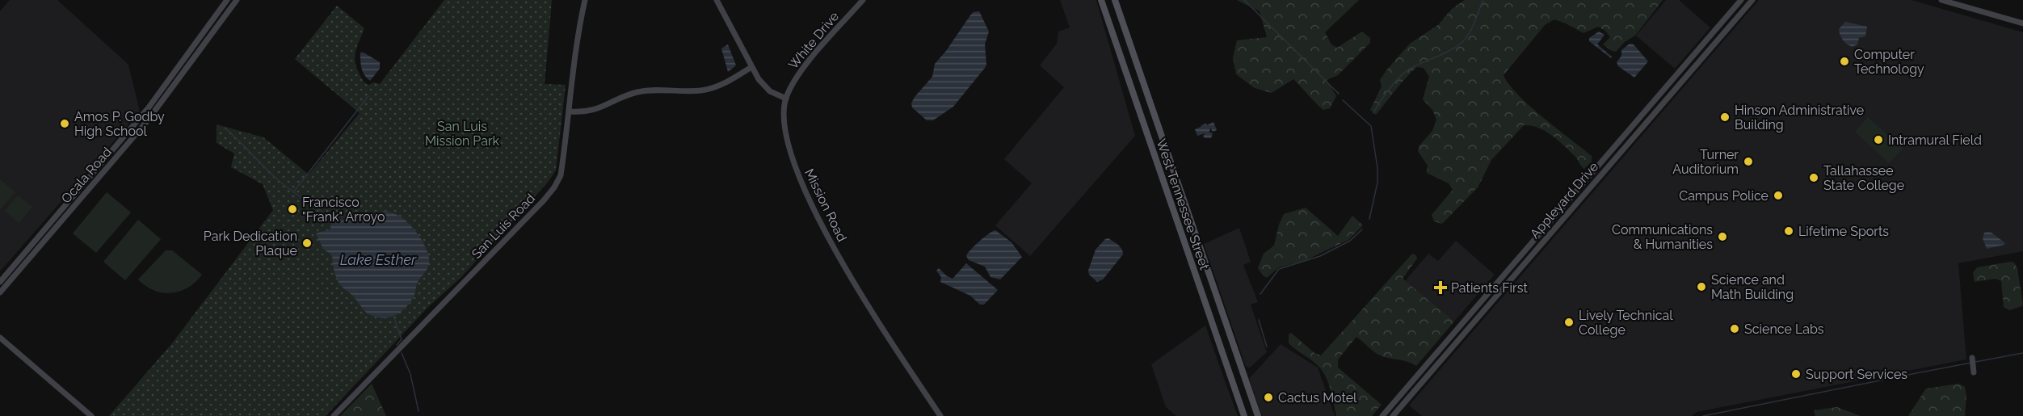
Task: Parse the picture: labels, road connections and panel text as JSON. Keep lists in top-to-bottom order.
{
  "streets": {
    "main road": [
      "White Drive",
      "Ocala Road",
      "Appleyard Drive",
      "West Tennessee Street",
      "Mission Road",
      "San Luis Road"
    ]
  },
  "crossings": [
    ["White Drive", "Mission Road"]
  ],
  "water": ["Lake Esther"],
  "parks": ["San Luis Mission Park"],
  "places": {
    "other": [
      "Computer Technology",
      "Hinson Administrative Building",
      "Amos P. Godby High School",
      "Intramural Field",
      "Turner Auditorium",
      "Tallahassee State College",
      "Campus Police",
      "Francisco \"Frank\" Arroyo",
      "Lifetime Sports",
      "Communications & Humanities",
      "Park Dedication Plaque",
      "Science and Math Building",
      "Lively Technical College",
      "Science Labs",
      "Support Services",
      "Cactus Motel"
    ],
    "health": ["Patients First"]
  }
}
